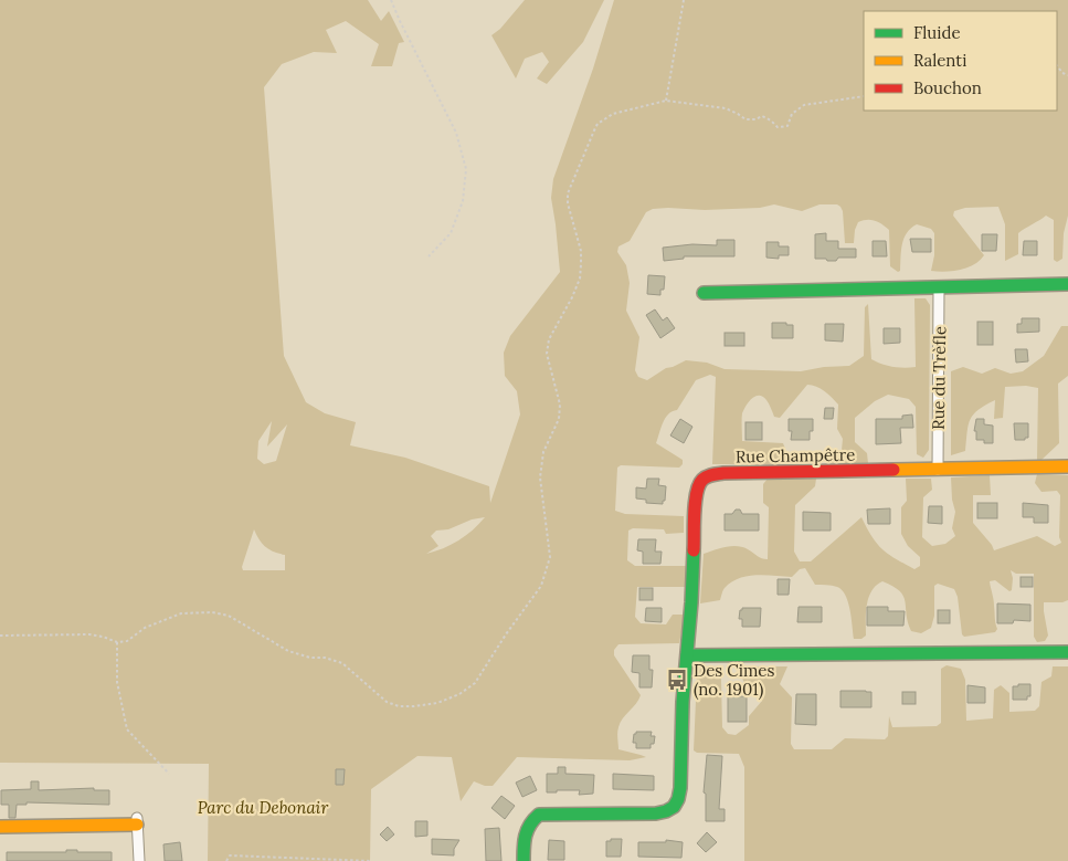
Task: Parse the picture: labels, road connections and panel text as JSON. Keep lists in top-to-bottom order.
{
  "streets": {
    "street": ["Rue du Trèfle", "Rue Champêtre"]
  },
  "crossings": [
    ["Rue du Trèfle", "Rue Champêtre"]
  ],
  "parks": ["Parc du Debonair"],
  "places": {
    "bus stop": ["Des Cimes (no. 1901)"]
  },
  "legend": ["Fluide", "Ralenti", "Bouchon"]
}
